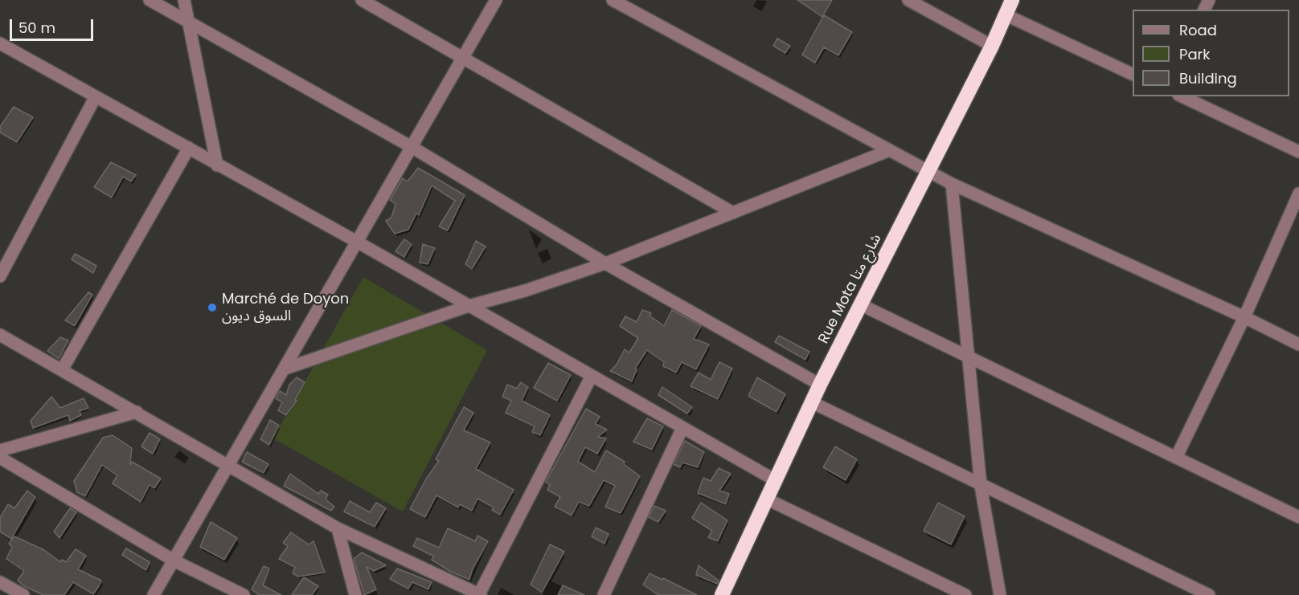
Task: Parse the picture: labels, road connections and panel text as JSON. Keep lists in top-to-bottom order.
{
  "streets": {
    "highway": ["Rue Mota شارع متا"]
  },
  "places": ["Marché de Doyon السوق ديون"],
  "legend": ["Road", "Park", "Building"],
  "scale_bar": "50 m"
}
